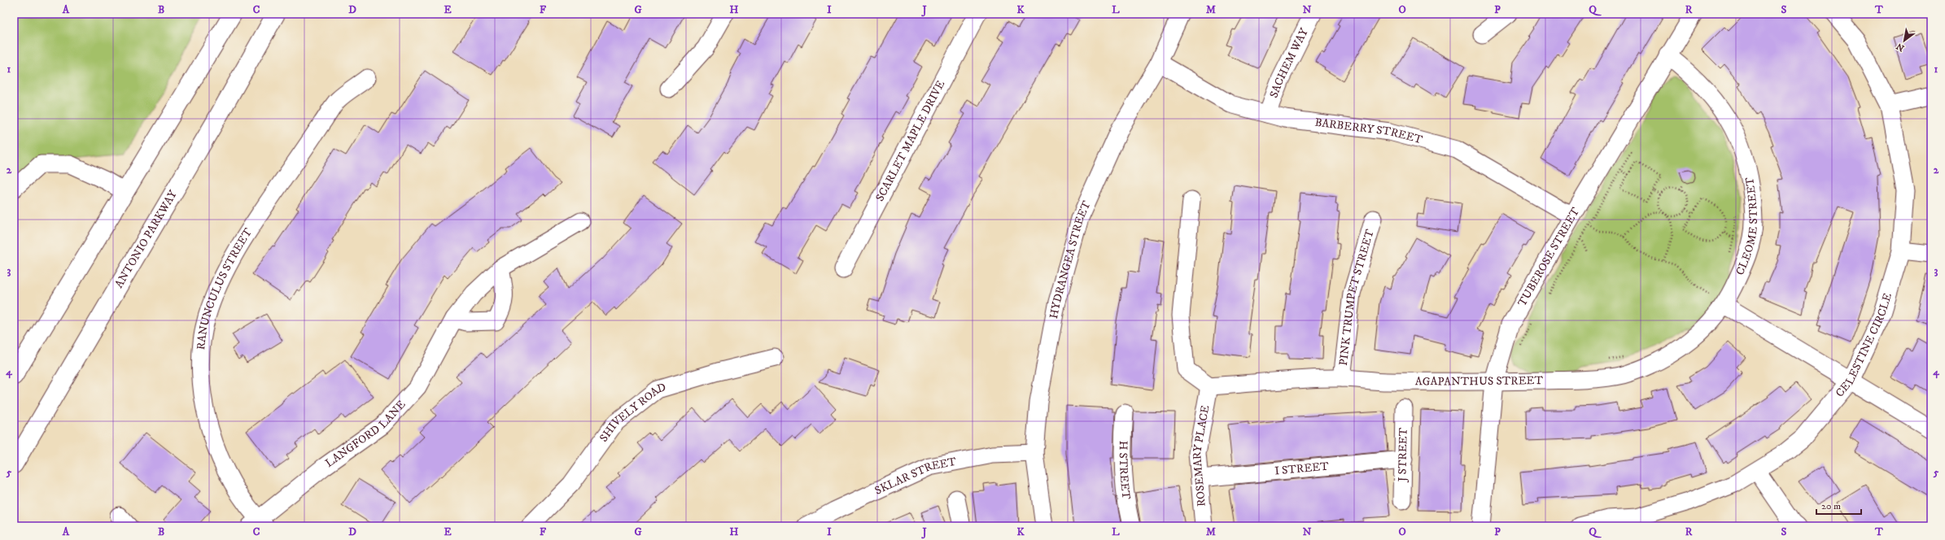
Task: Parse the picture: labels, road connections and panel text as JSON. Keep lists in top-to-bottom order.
{
  "streets": {
    "main road": ["ANTONIO PARKWAY"],
    "street": [
      "SACHEM WAY",
      "BARBERRY STREET",
      "SCARLET MAPLE DRIVE",
      "CLEOME STREET",
      "TUBEROSE STREET",
      "HYDRANGEA STREET",
      "RANUNCULUS STREET",
      "PINK TRUMPET STREET",
      "CELESTINE CIRCLE",
      "AGAPANTHUS STREET",
      "SHIVELY ROAD",
      "LANGFORD LANE",
      "J STREET",
      "ROSEMARY PLACE",
      "I STREET",
      "H STREET",
      "SKLAR STREET"
    ]
  },
  "crossings": [
    ["SACHEM WAY", "BARBERRY STREET"],
    ["BARBERRY STREET", "TUBEROSE STREET"],
    ["BARBERRY STREET", "HYDRANGEA STREET"],
    ["CLEOME STREET", "TUBEROSE STREET"],
    ["CLEOME STREET", "AGAPANTHUS STREET"],
    ["TUBEROSE STREET", "AGAPANTHUS STREET"],
    ["HYDRANGEA STREET", "SKLAR STREET"],
    ["RANUNCULUS STREET", "LANGFORD LANE"],
    ["PINK TRUMPET STREET", "AGAPANTHUS STREET"],
    ["AGAPANTHUS STREET", "ROSEMARY PLACE"],
    ["J STREET", "I STREET"],
    ["ROSEMARY PLACE", "I STREET"]
  ],
  "scale_bar": "20 m",
  "north": "bottom left",
  "grid": {
    "columns": [
      "A",
      "B",
      "C",
      "D",
      "E",
      "F",
      "G",
      "H",
      "I",
      "J",
      "K",
      "L",
      "M",
      "N",
      "O",
      "P",
      "Q",
      "R",
      "S",
      "T"
    ],
    "rows": [
      "1",
      "2",
      "3",
      "4",
      "5"
    ]
  }
}
